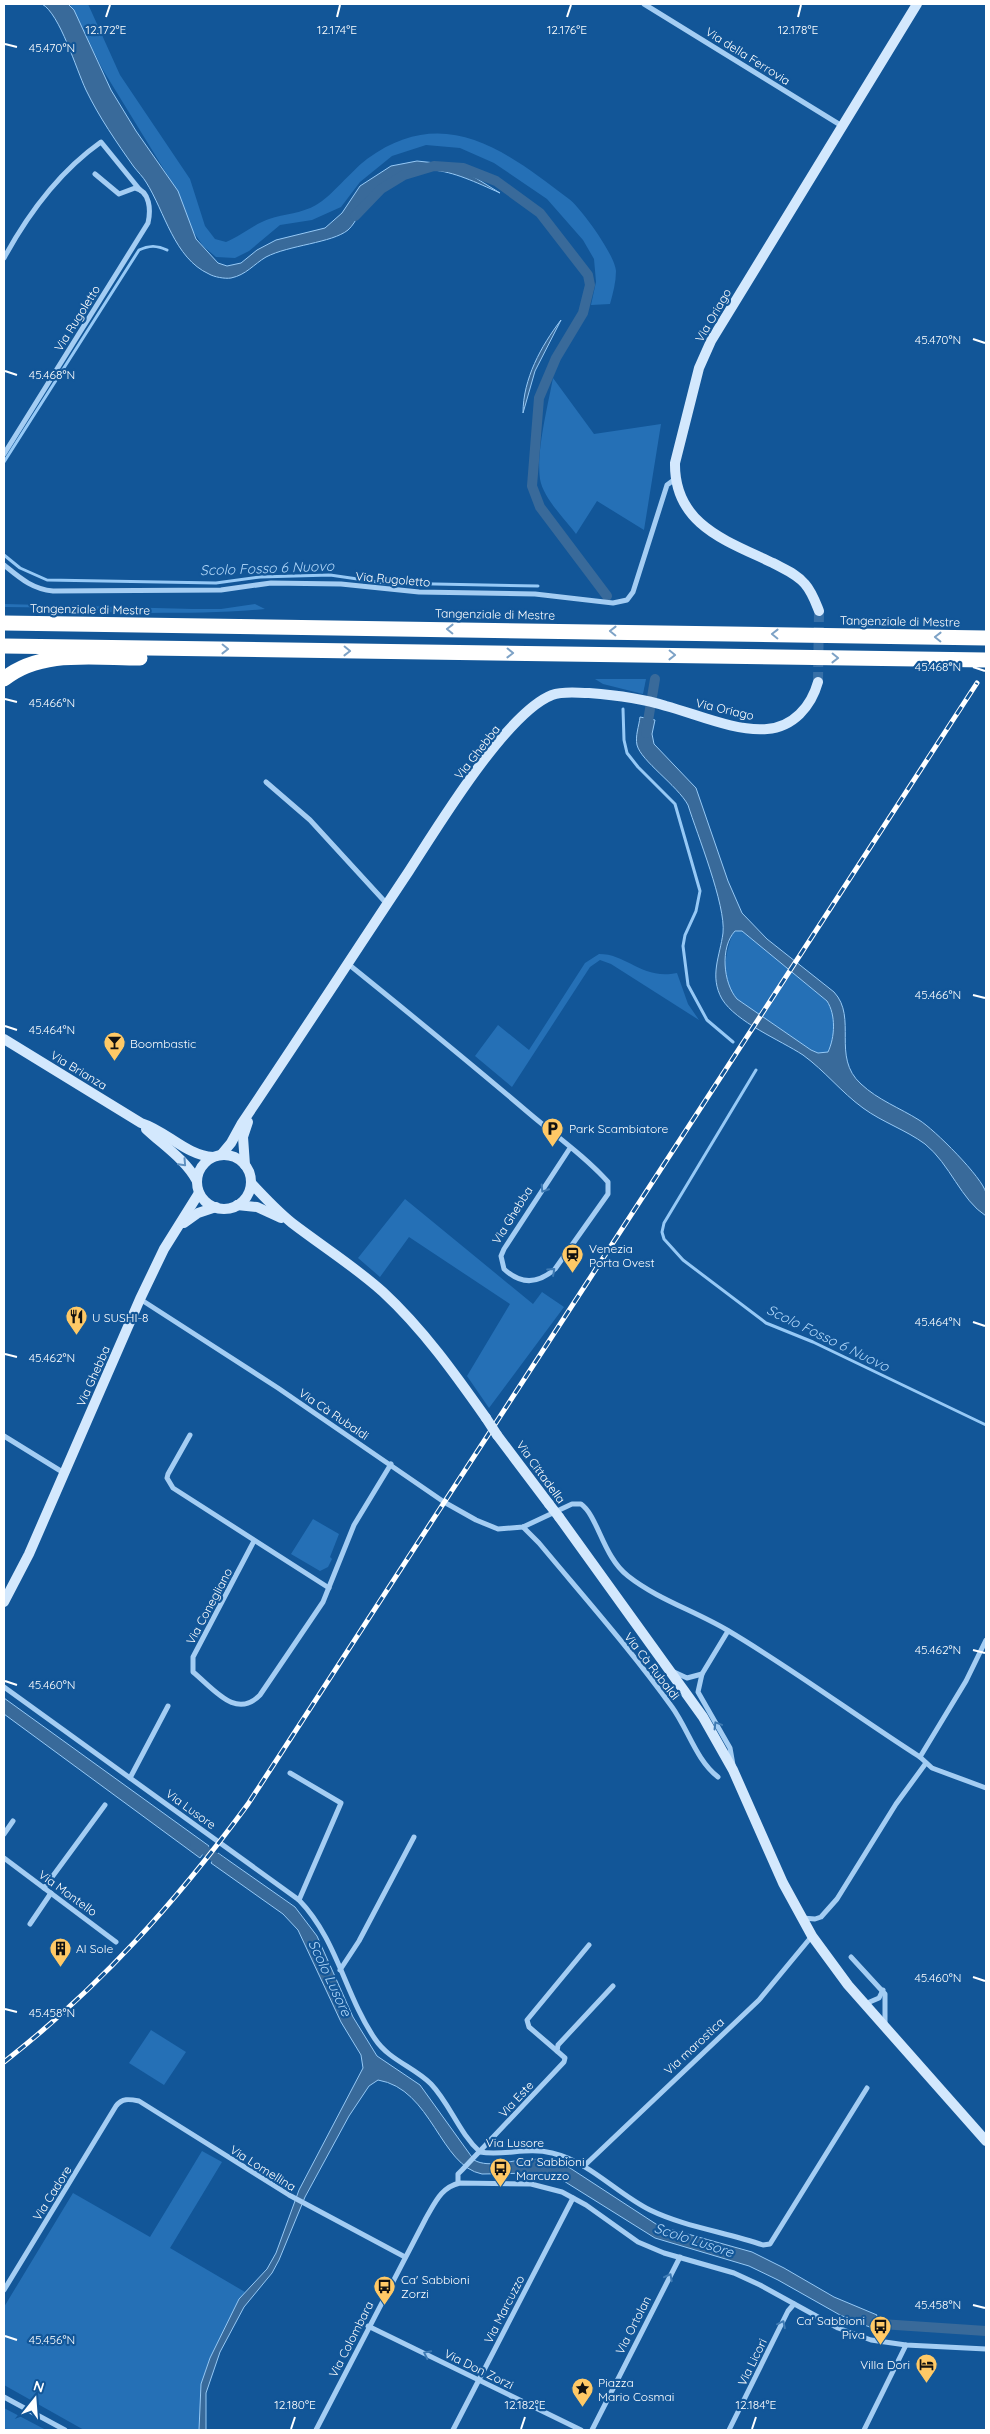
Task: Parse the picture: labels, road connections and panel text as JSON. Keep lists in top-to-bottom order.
{
  "streets": {
    "highway": ["Tangenziale di Mestre"],
    "street": [
      "Via della Ferrovia",
      "Via Oriago",
      "Via Rugoletto",
      "Via Ghebba",
      "Via Brianza",
      "Via Cà Rubaldi",
      "Via Cittadella",
      "Via Conegliano",
      "Via Lusore",
      "Via Montello",
      "Via marostica",
      "Via Este",
      "Via Lomellina",
      "Via Cadore",
      "Via Marcuzzo",
      "Via Ortolan",
      "Via Colombara",
      "Via Licori",
      "Via Don Zorzi"
    ]
  },
  "crossings": [
    ["Via della Ferrovia", "Via Oriago"],
    ["Via Oriago", "Via Rugoletto"],
    ["Via Oriago", "Via Ghebba"],
    ["Via Ghebba", "Via Brianza"],
    ["Via Ghebba", "Via Cà Rubaldi"],
    ["Via Ghebba", "Via Cittadella"],
    ["Via Brianza", "Via Cittadella"],
    ["Via Cà Rubaldi", "Via Cittadella"],
    ["Via Cà Rubaldi", "Via Conegliano"],
    ["Via Cittadella", "Via marostica"],
    ["Via Lusore", "Via marostica"],
    ["Via Lusore", "Via Este"],
    ["Via Este", "Via Colombara"],
    ["Via Lomellina", "Via Cadore"],
    ["Via Lomellina", "Via Colombara"],
    ["Via Marcuzzo", "Via Don Zorzi"],
    ["Via Colombara", "Via Don Zorzi"]
  ],
  "one_way": ["Via Ortolan", "Via Licori", "Via Don Zorzi"],
  "water": ["Scolo Fosso 6 Nuovo", "Scolo Lusore"],
  "places": {
    "bar": ["Boombastic"],
    "parking": ["Park Scambiatore"],
    "station": ["Venezia Porta Ovest"],
    "restaurant": ["U SUSHI-8"],
    "building": ["Al Sole"],
    "bus stop": ["Ca' Sabbioni Marcuzzo", "Ca' Sabbioni Zorzi", "Ca' Sabbioni Piva"],
    "hotel": ["Villa Dori"],
    "place": ["Piazza Mario Cosmai"]
  },
  "north": "top",
  "coordinates": [
    "12.172°E",
    "12.174°E",
    "12.176°E",
    "12.178°E",
    "45.470°N",
    "45.468°N",
    "45.466°N",
    "45.464°N",
    "45.462°N",
    "45.460°N",
    "45.458°N",
    "45.456°N",
    "12.180°E",
    "12.182°E",
    "12.184°E"
  ]
}
